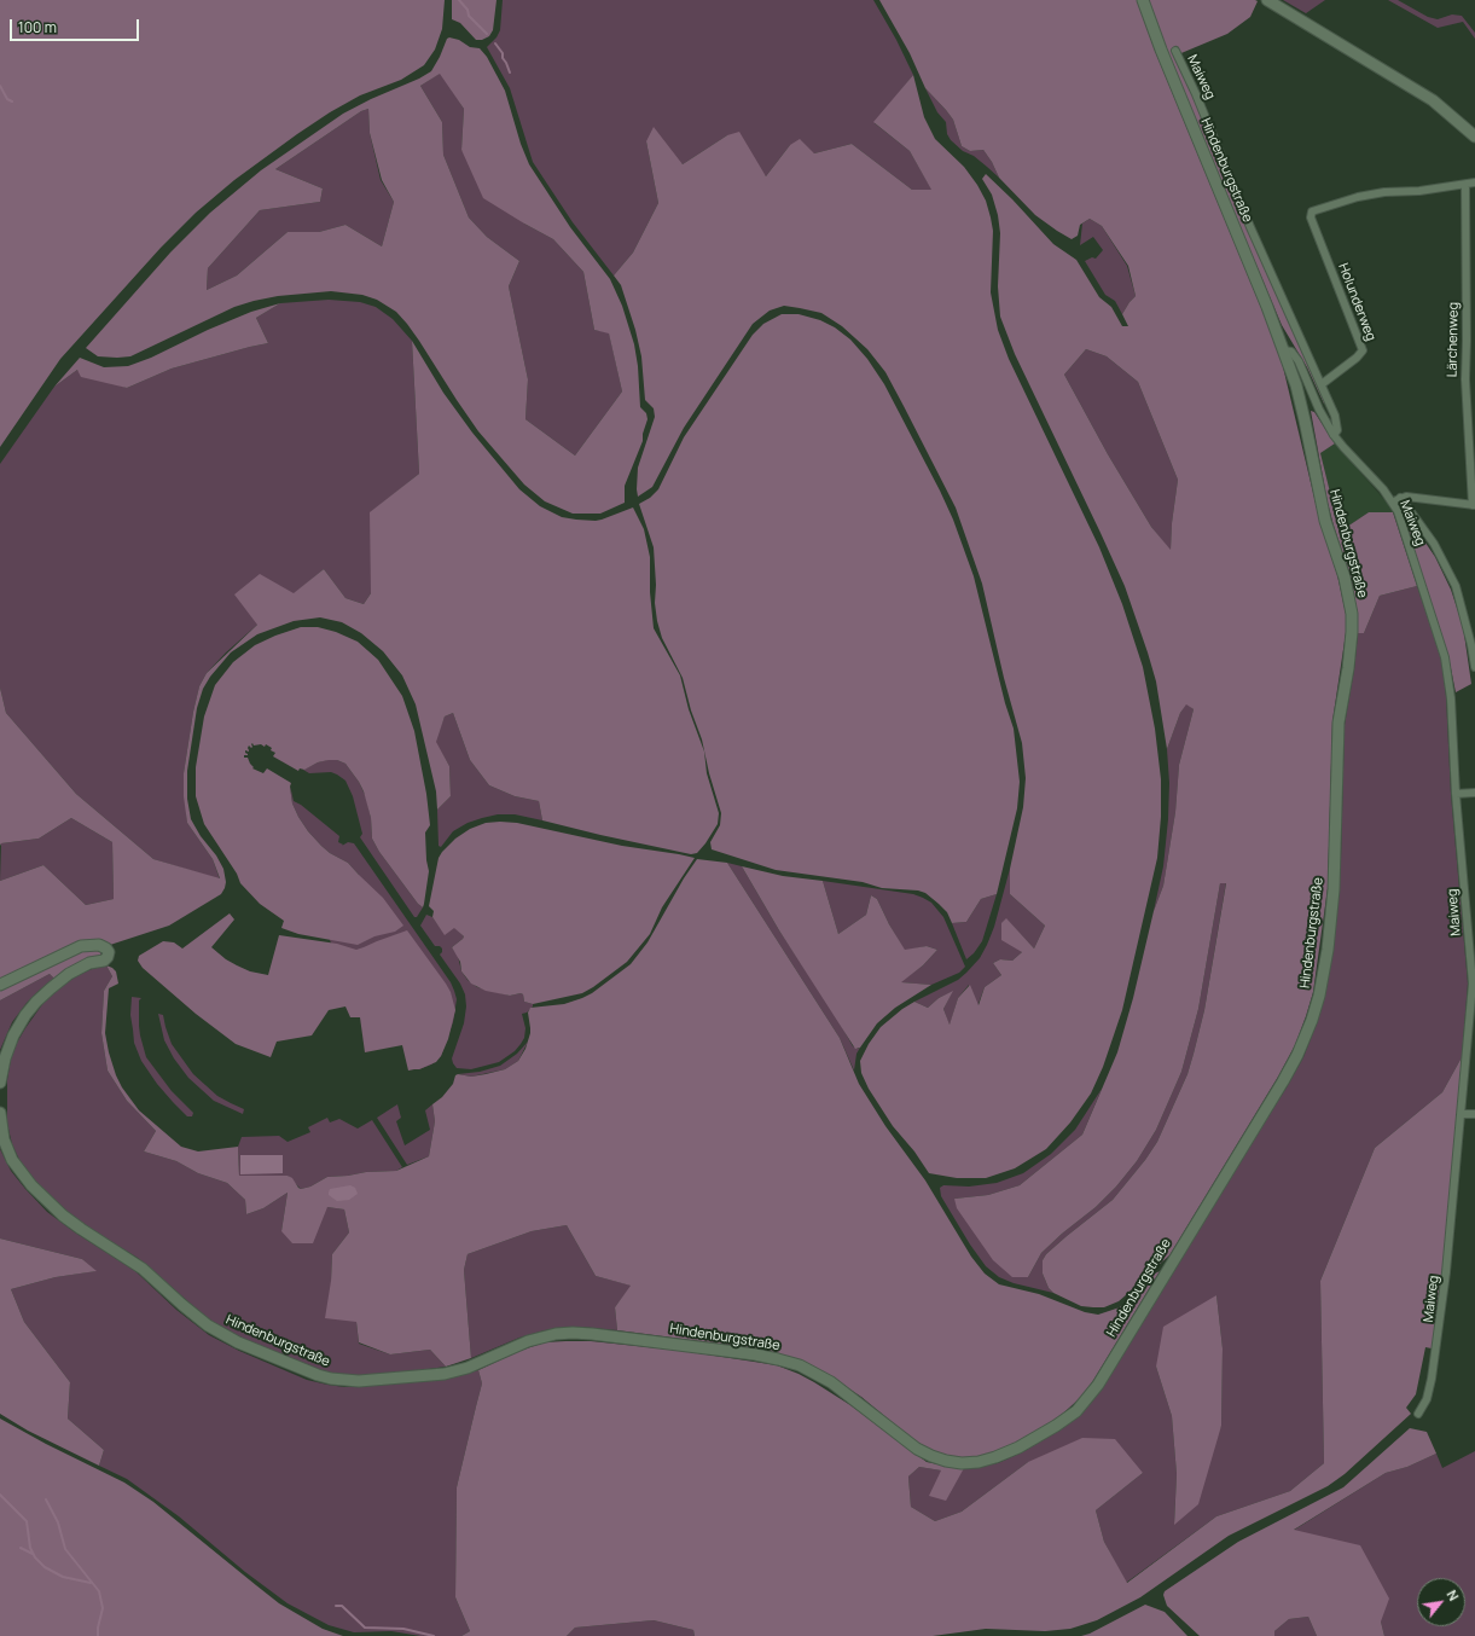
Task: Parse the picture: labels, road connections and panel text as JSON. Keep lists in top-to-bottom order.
{
  "streets": {
    "main road": ["Hindenburgstraße"],
    "street": ["Maiweg", "Holunderweg", "Lärchenweg"]
  },
  "crossings": [
    ["Maiweg", "Hindenburgstraße"],
    ["Maiweg", "Holunderweg"],
    ["Holunderweg", "Lärchenweg"]
  ],
  "scale_bar": "100 m",
  "north": "top right"
}
